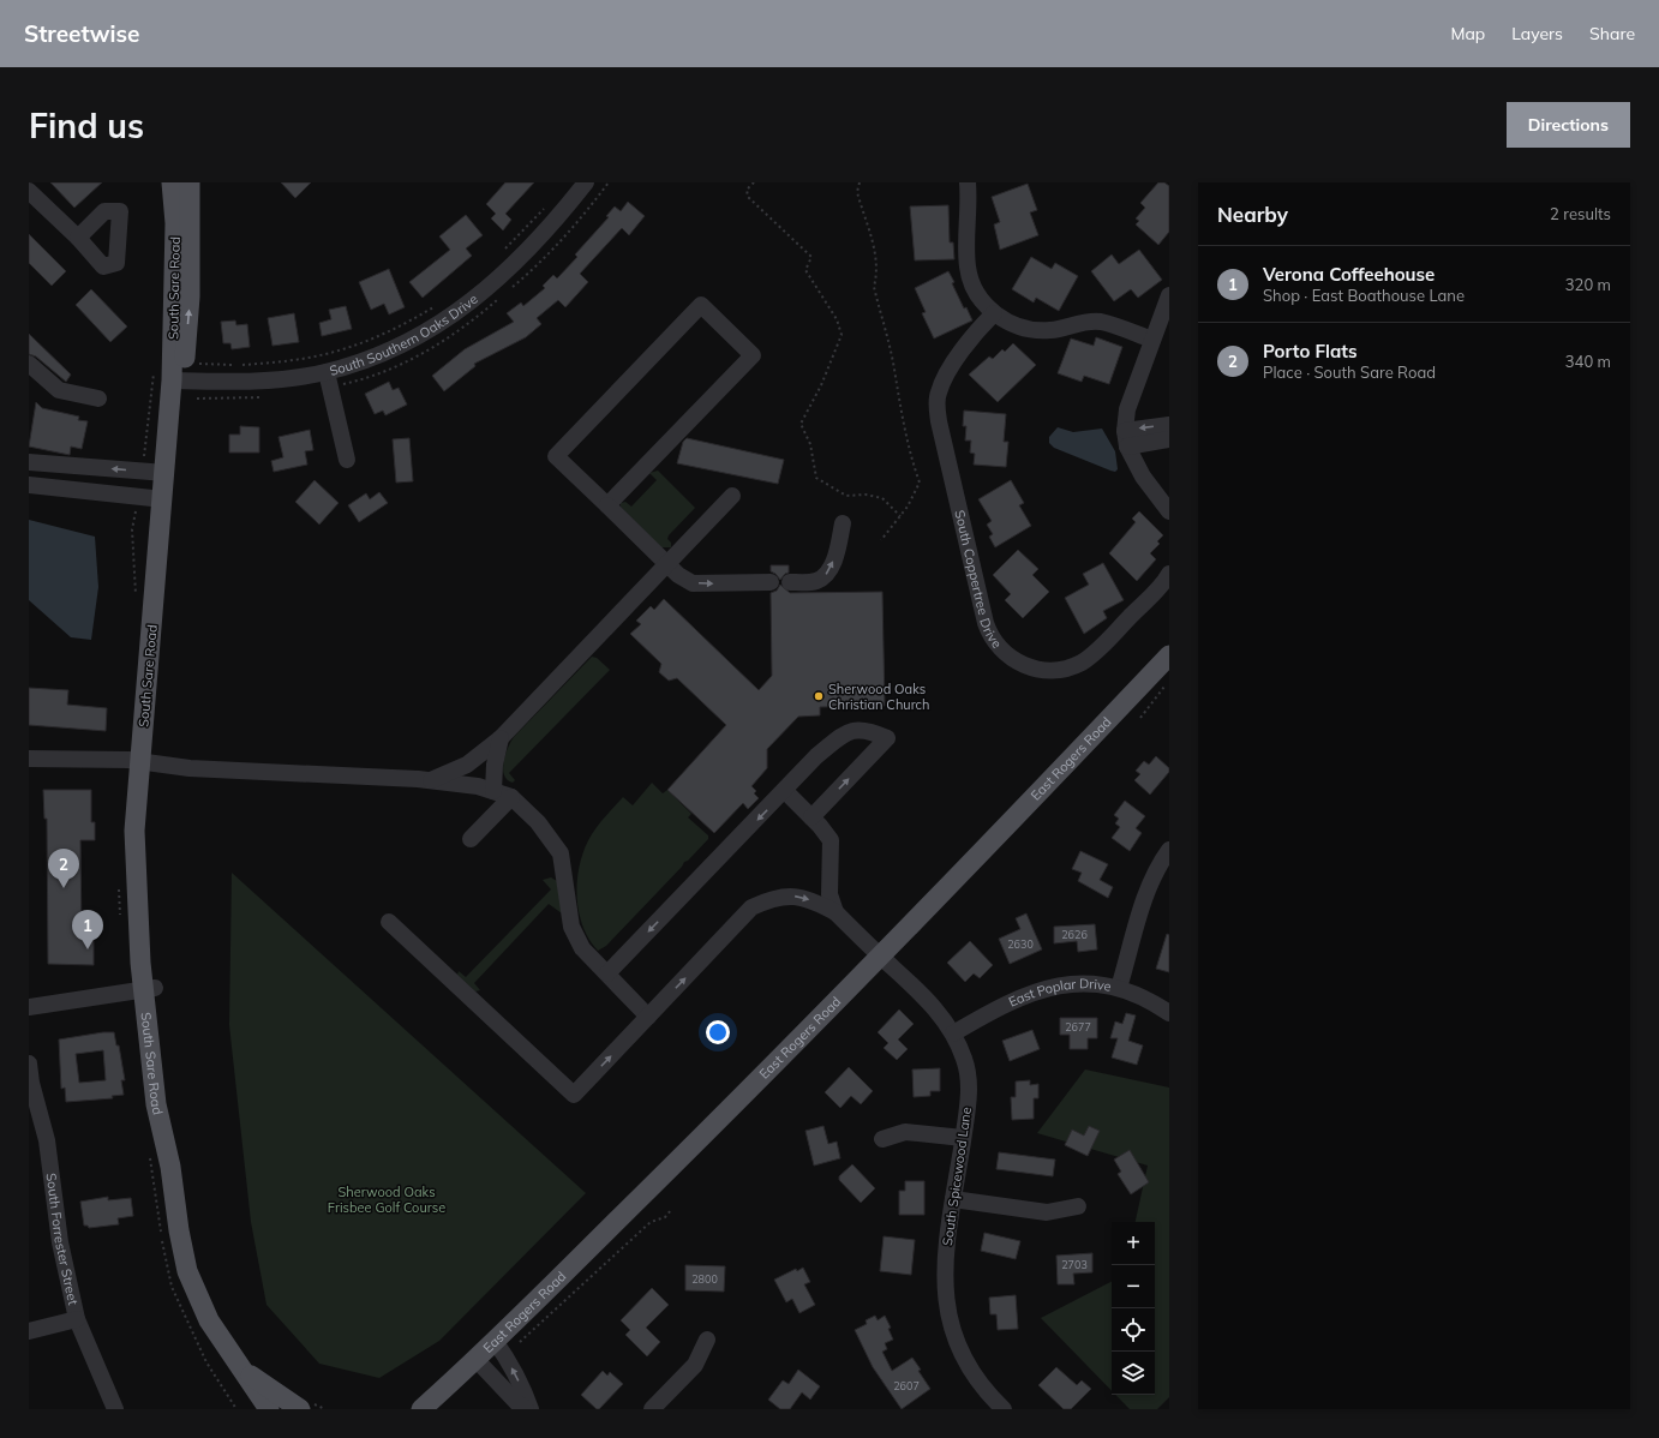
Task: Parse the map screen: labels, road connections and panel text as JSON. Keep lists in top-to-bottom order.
{
  "streets": {
    "main road": ["South Sare Road", "East Rogers Road"],
    "street": [
      "South Southern Oaks Drive",
      "South Coppertree Drive",
      "East Poplar Drive",
      "South Spicewood Lane",
      "South Forrester Street"
    ]
  },
  "crossings": [
    ["South Sare Road", "South Southern Oaks Drive"],
    ["East Rogers Road", "South Spicewood Lane"],
    ["East Poplar Drive", "South Spicewood Lane"]
  ],
  "parks": ["Sherwood Oaks Frisbee Golf Course"],
  "places": ["Sherwood Oaks Christian Church"],
  "house_numbers": [
    "2626",
    "2630",
    "2677",
    "2703",
    "2800",
    "2607"
  ],
  "page": {
    "header": "Streetwise",
    "nav": ["Map", "Layers", "Share"],
    "buttons": "Directions",
    "title": "Find us",
    "heading": ["Nearby", "2 results"],
    "list": [
      {
        "mark": "1",
        "name": "Verona Coffeehouse",
        "note": "Shop · East Boathouse Lane",
        "value": "320 m"
      },
      {
        "mark": "2",
        "name": "Porto Flats",
        "note": "Place · South Sare Road",
        "value": "340 m"
      }
    ],
    "pins": ["2", "1"],
    "map_buttons": ["+", "−"]
  }
}
